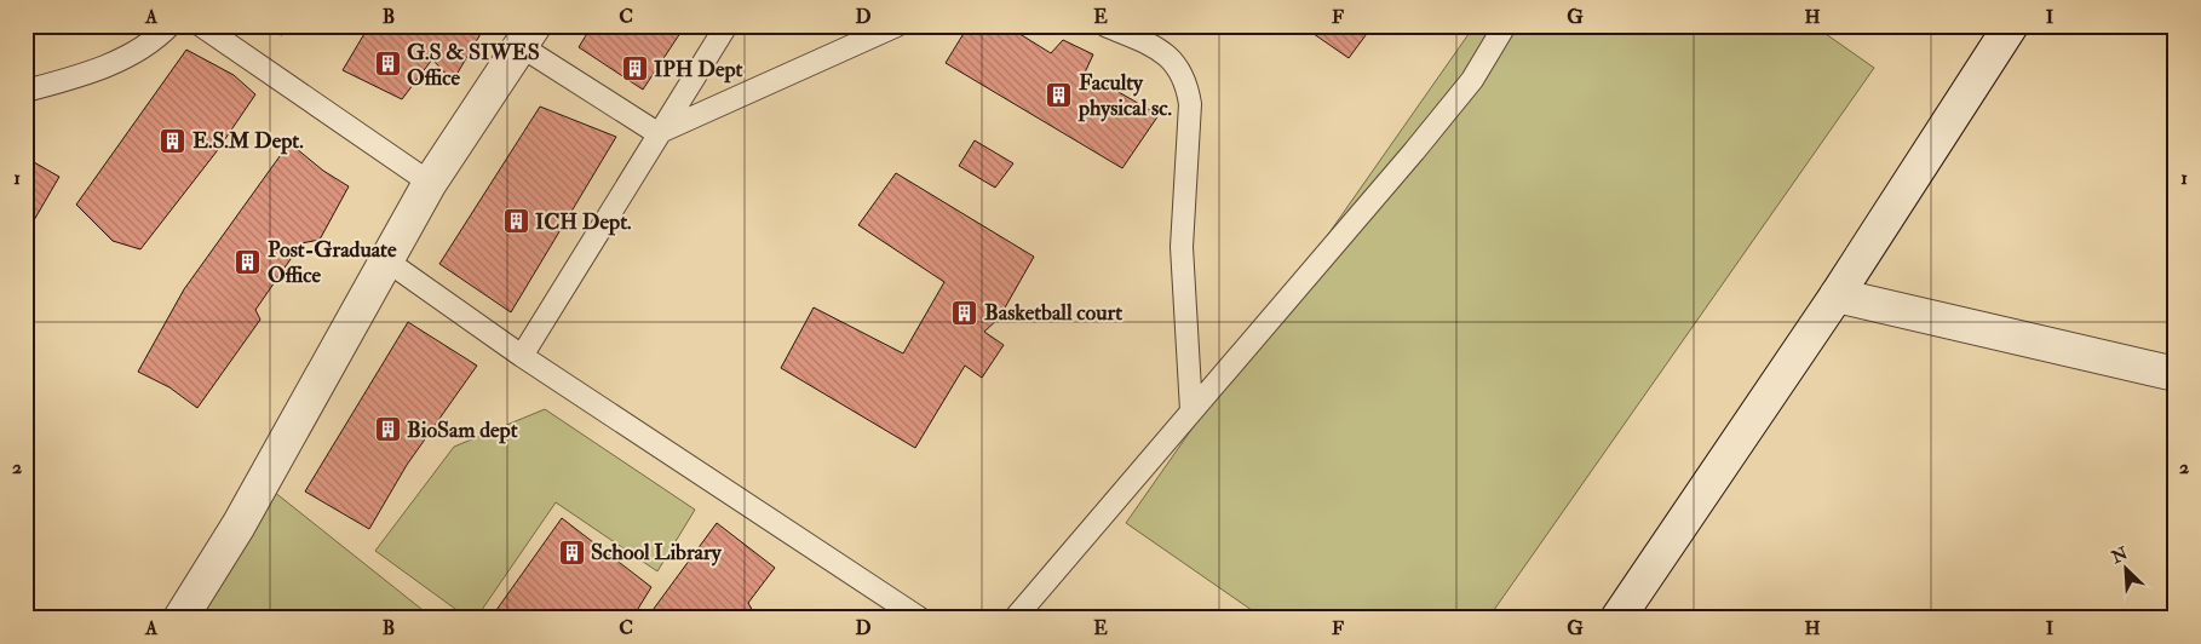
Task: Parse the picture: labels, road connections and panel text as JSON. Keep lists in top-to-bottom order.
{
  "places": {
    "building": [
      "G.S & SIWES Office",
      "IPH Dept",
      "Faculty physical sc.",
      "E.S.M Dept.",
      "ICH Dept.",
      "Post-Graduate Office",
      "Basketball court",
      "BioSam dept",
      "School Library"
    ]
  },
  "north": "top left",
  "grid": {
    "columns": [
      "A",
      "B",
      "C",
      "D",
      "E",
      "F",
      "G",
      "H",
      "I"
    ],
    "rows": ["1", "2"]
  }
}
